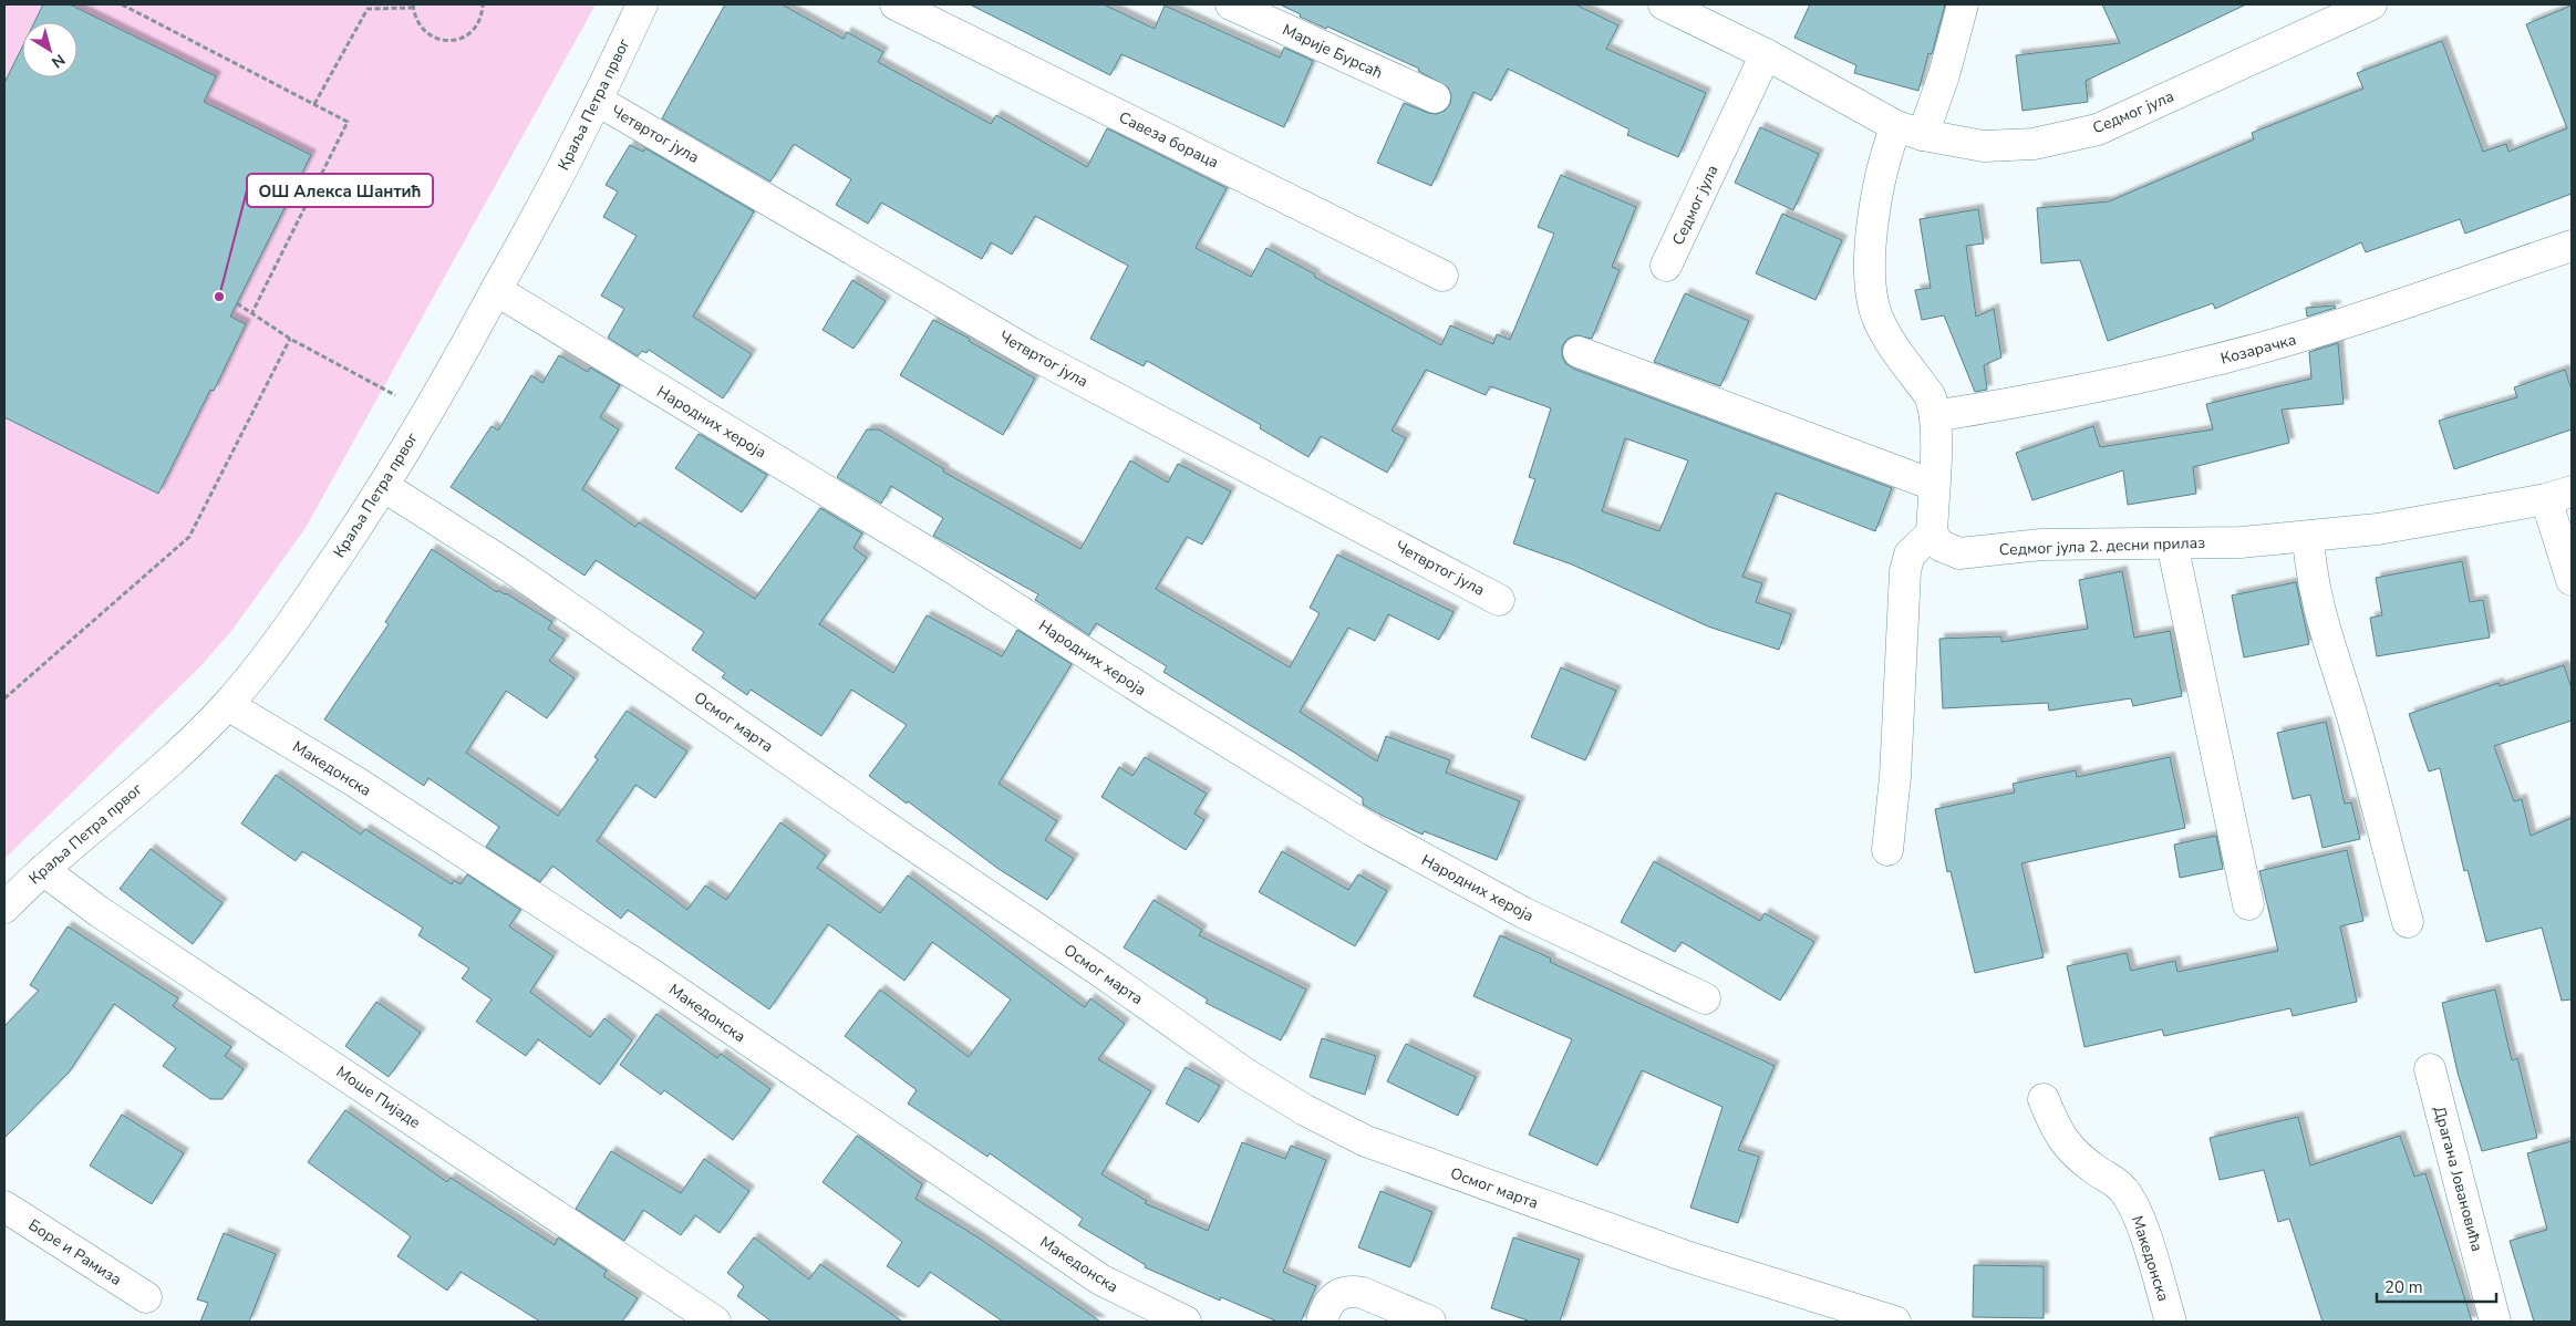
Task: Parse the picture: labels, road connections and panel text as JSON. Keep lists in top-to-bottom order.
{
  "streets": {
    "street": [
      "Марије Бурсаћ",
      "Краља Петра првог",
      "Седмог јула",
      "Четвртог јула",
      "Савеза бораца",
      "Козарачка",
      "Народних хероја",
      "Седмог јула 2. десни прилаз",
      "Осмог марта",
      "Македонска",
      "Моше Пијаде",
      "Драгана Јовановића",
      "Боре и Рамиза"
    ]
  },
  "crossings": [
    ["Краља Петра првог", "Четвртог јула"],
    ["Краља Петра првог", "Народних хероја"],
    ["Краља Петра првог", "Осмог марта"],
    ["Краља Петра првог", "Македонска"],
    ["Краља Петра првог", "Моше Пијаде"]
  ],
  "places": ["ОШ Алекса Шантић"],
  "scale_bar": "20 m",
  "north": "bottom right"
}
